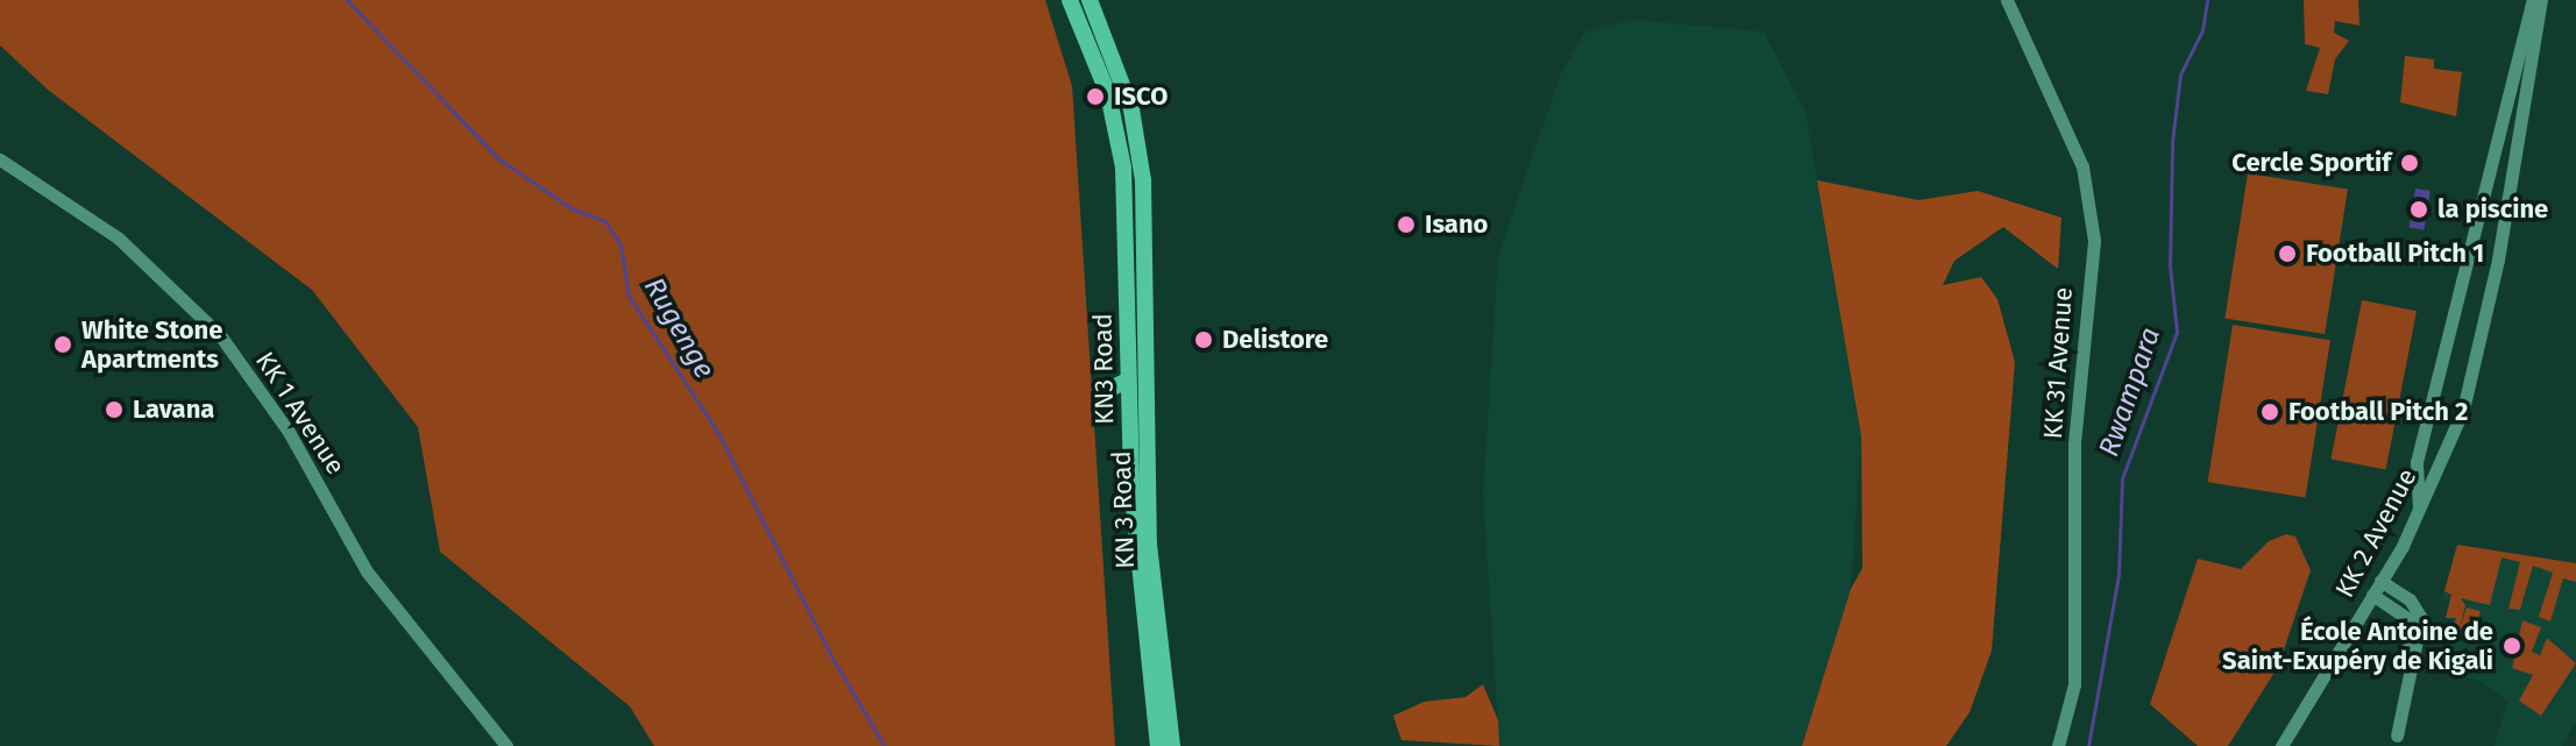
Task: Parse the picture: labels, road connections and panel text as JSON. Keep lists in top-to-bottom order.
{
  "streets": {
    "highway": ["KN3 Road", "KN 3 Road"],
    "main road": ["KK 31 Avenue", "KK 1 Avenue", "KK 2 Avenue"]
  },
  "water": ["Rugenge", "Rwampara"],
  "places": [
    "ISCO",
    "Cercle Sportif",
    "la piscine",
    "Isano",
    "Football Pitch 1",
    "Delistore",
    "White Stone Apartments",
    "Lavana",
    "Football Pitch 2",
    "École Antoine de Saint-Exupéry de Kigali"
  ]
}
